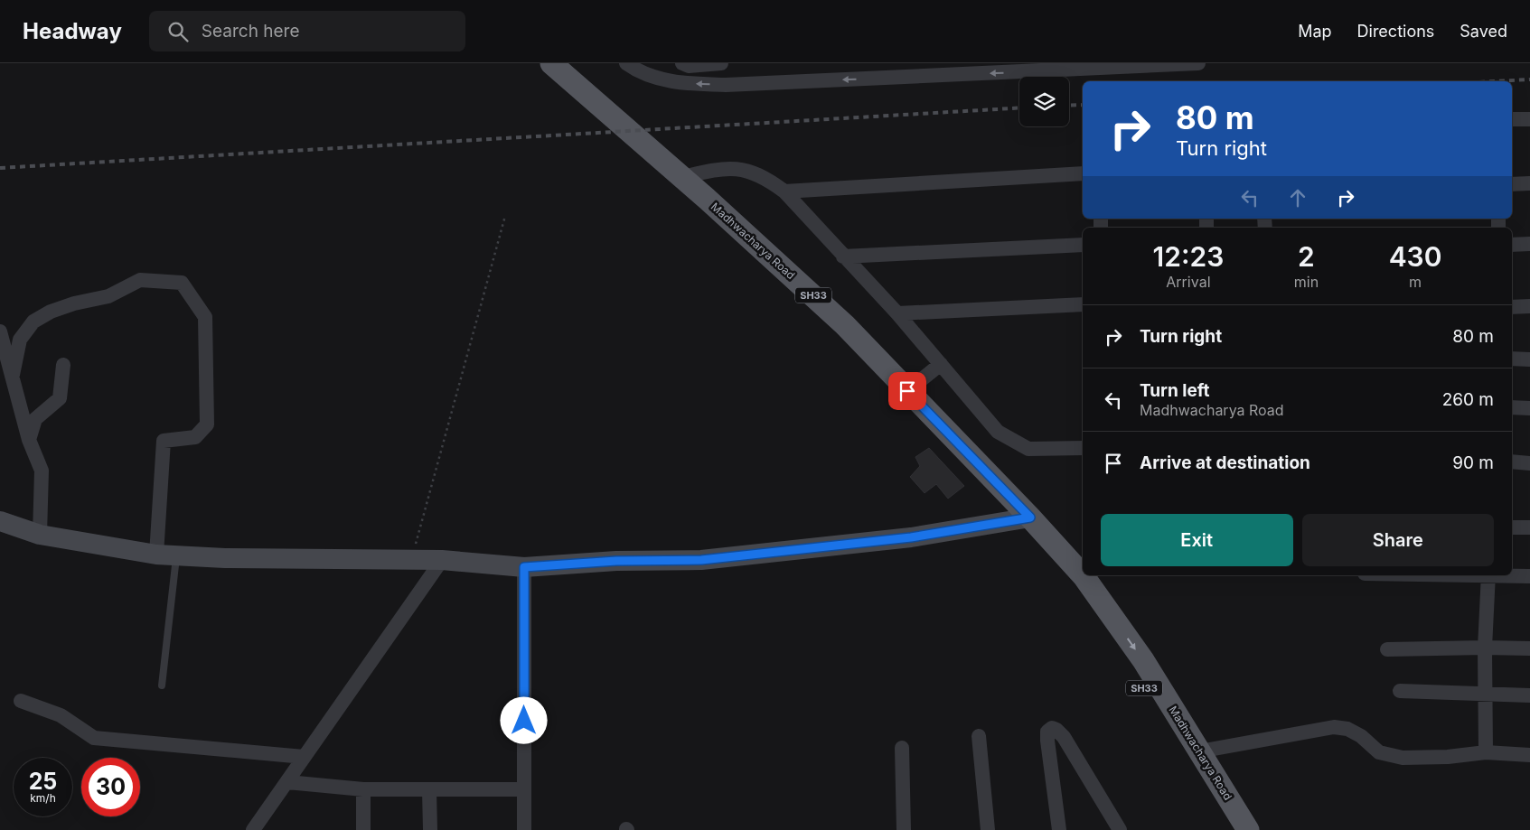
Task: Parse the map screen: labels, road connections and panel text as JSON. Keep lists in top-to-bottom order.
{
  "streets": {
    "main road": ["Madhwacharya Road", "SH33"]
  },
  "page": {
    "header": "Headway",
    "search": "Search here",
    "nav": ["Map", "Directions", "Saved"],
    "turn": ["80 m", "Turn right"],
    "eta": [
      "12:23",
      "Arrival",
      "2",
      "min",
      "430",
      "m"
    ],
    "list": [
      {
        "name": "Turn right",
        "value": "80 m"
      },
      {
        "name": "Turn left",
        "note": "Madhwacharya Road",
        "value": "260 m"
      },
      {
        "name": "Arrive at destination",
        "value": "90 m"
      }
    ],
    "buttons": ["Exit", "Share"],
    "speed": "25 km/h",
    "limit": "30"
  }
}
